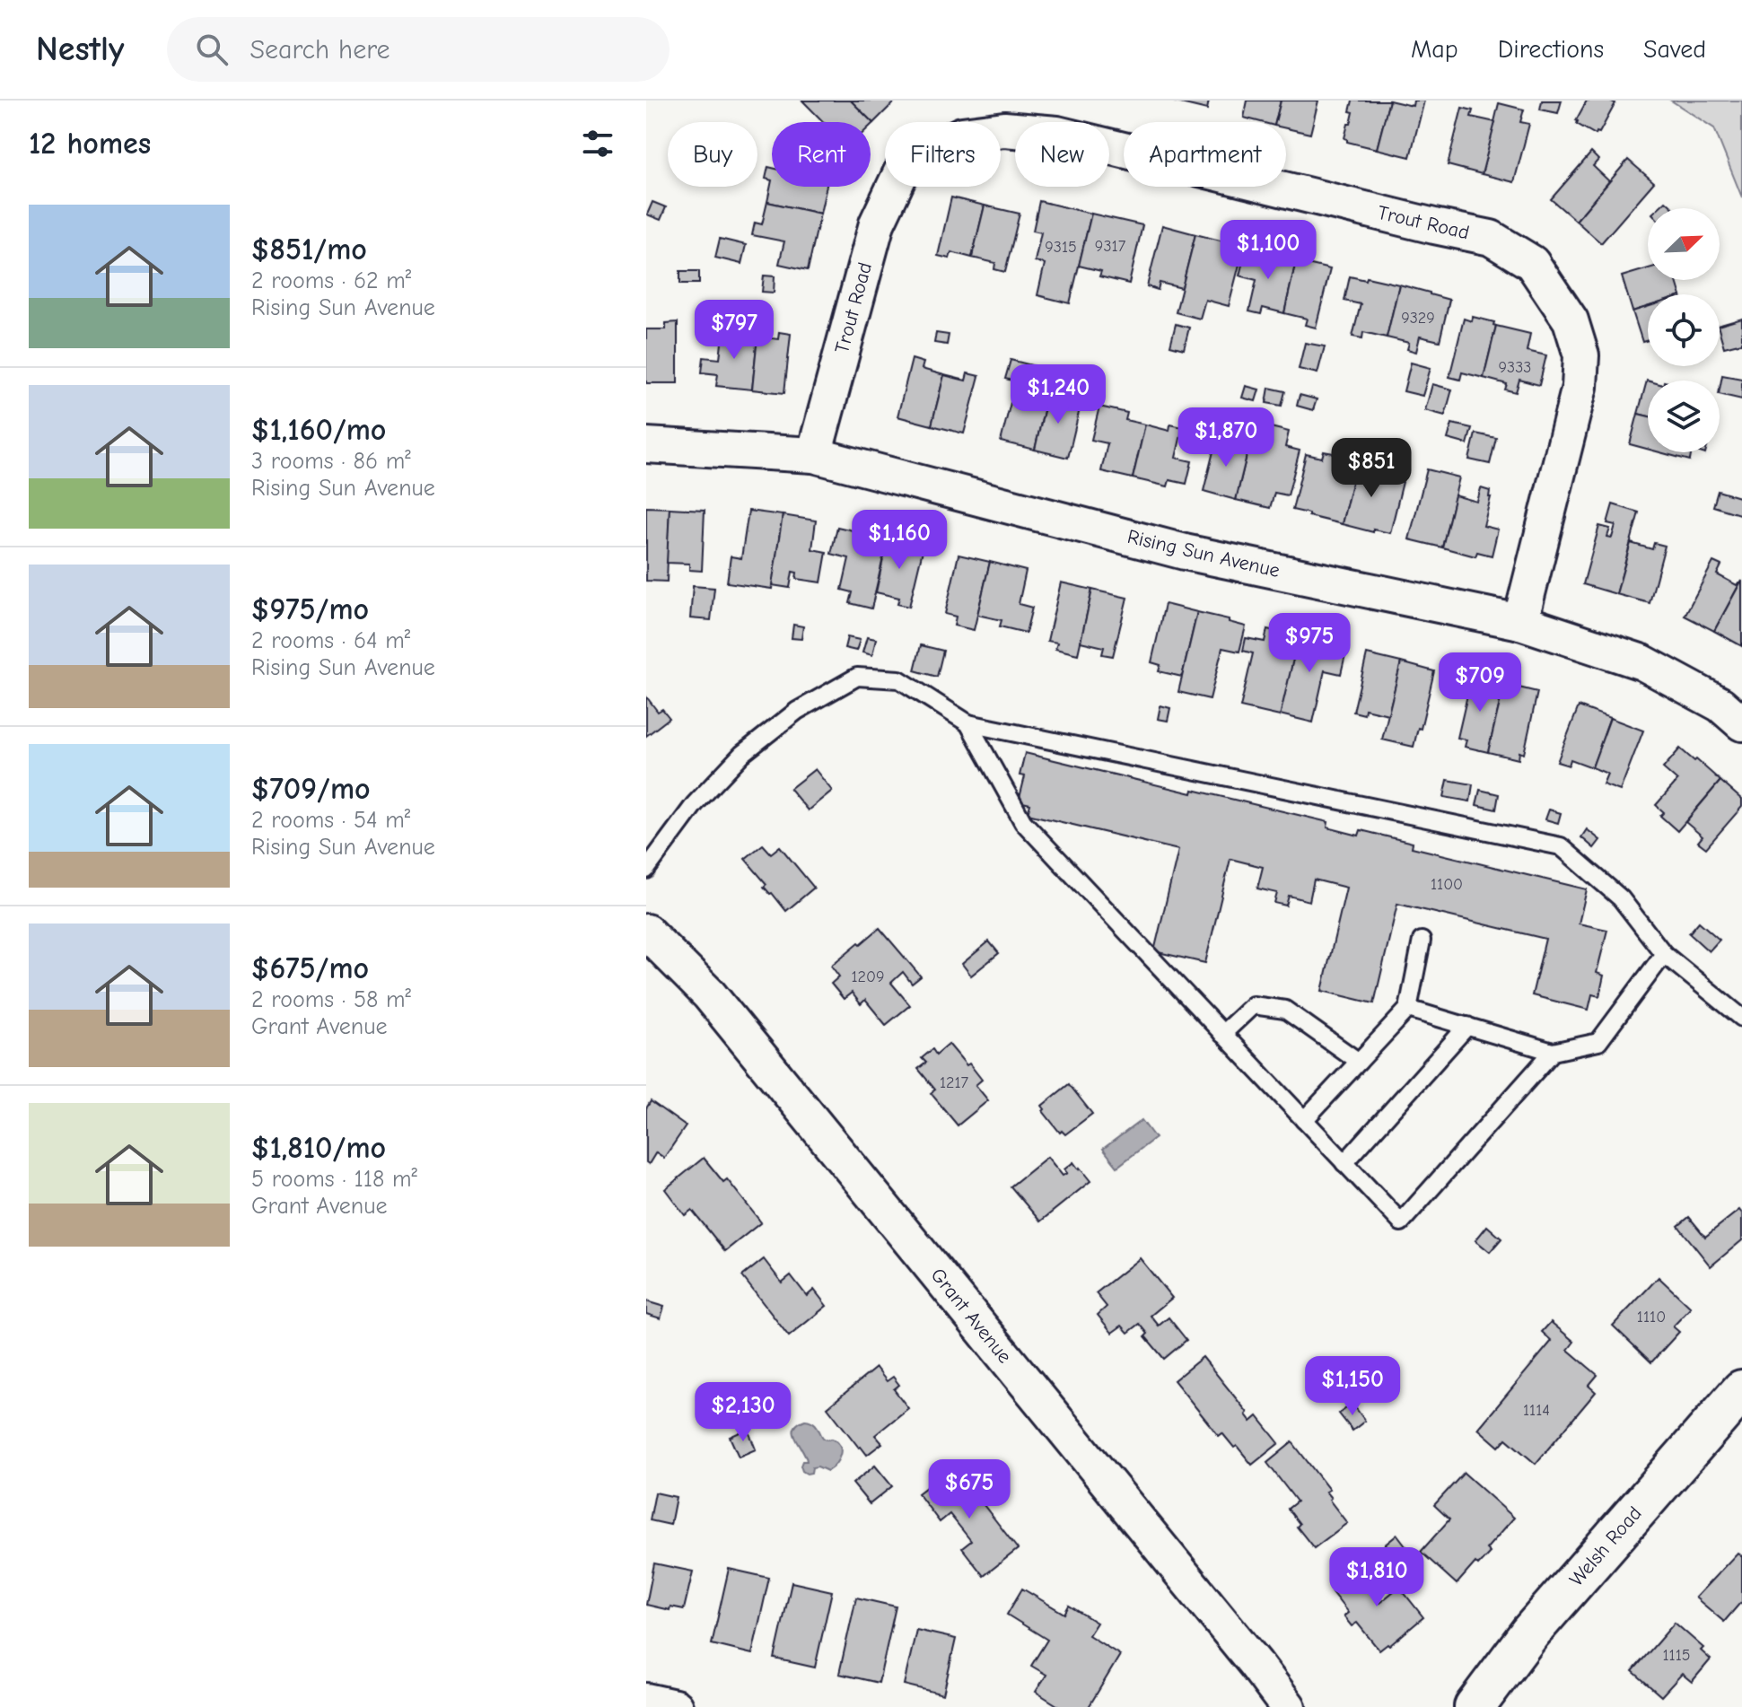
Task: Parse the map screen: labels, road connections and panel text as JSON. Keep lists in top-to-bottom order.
{
  "streets": {
    "main road": ["Welsh Road"],
    "street": ["Trout Road", "Rising Sun Avenue", "Grant Avenue"]
  },
  "crossings": [
    ["Trout Road", "Rising Sun Avenue"]
  ],
  "house_numbers": [
    "9317",
    "9315",
    "9329",
    "9333",
    "1100",
    "1209",
    "1217",
    "1110",
    "1114",
    "1115"
  ],
  "north": "top right",
  "page": {
    "header": "Nestly",
    "search": "Search here",
    "nav": ["Map", "Directions", "Saved"],
    "heading": "12 homes",
    "chip": [
      "Buy",
      "Rent",
      "Filters",
      "New",
      "Apartment"
    ],
    "list": [
      {
        "name": "$851/mo",
        "note": "2 rooms · 62 m² · Rising Sun Avenue"
      },
      {
        "name": "$1,160/mo",
        "note": "3 rooms · 86 m² · Rising Sun Avenue"
      },
      {
        "name": "$975/mo",
        "note": "2 rooms · 64 m² · Rising Sun Avenue"
      },
      {
        "name": "$709/mo",
        "note": "2 rooms · 54 m² · Rising Sun Avenue"
      },
      {
        "name": "$675/mo",
        "note": "2 rooms · 58 m² · Grant Avenue"
      },
      {
        "name": "$1,810/mo",
        "note": "5 rooms · 118 m² · Grant Avenue"
      }
    ],
    "price": [
      "$1,100",
      "$797",
      "$1,240",
      "$1,870",
      "$851",
      "$1,160",
      "$975",
      "$709",
      "$1,150",
      "$2,130",
      "$675",
      "$1,810"
    ]
  }
}
